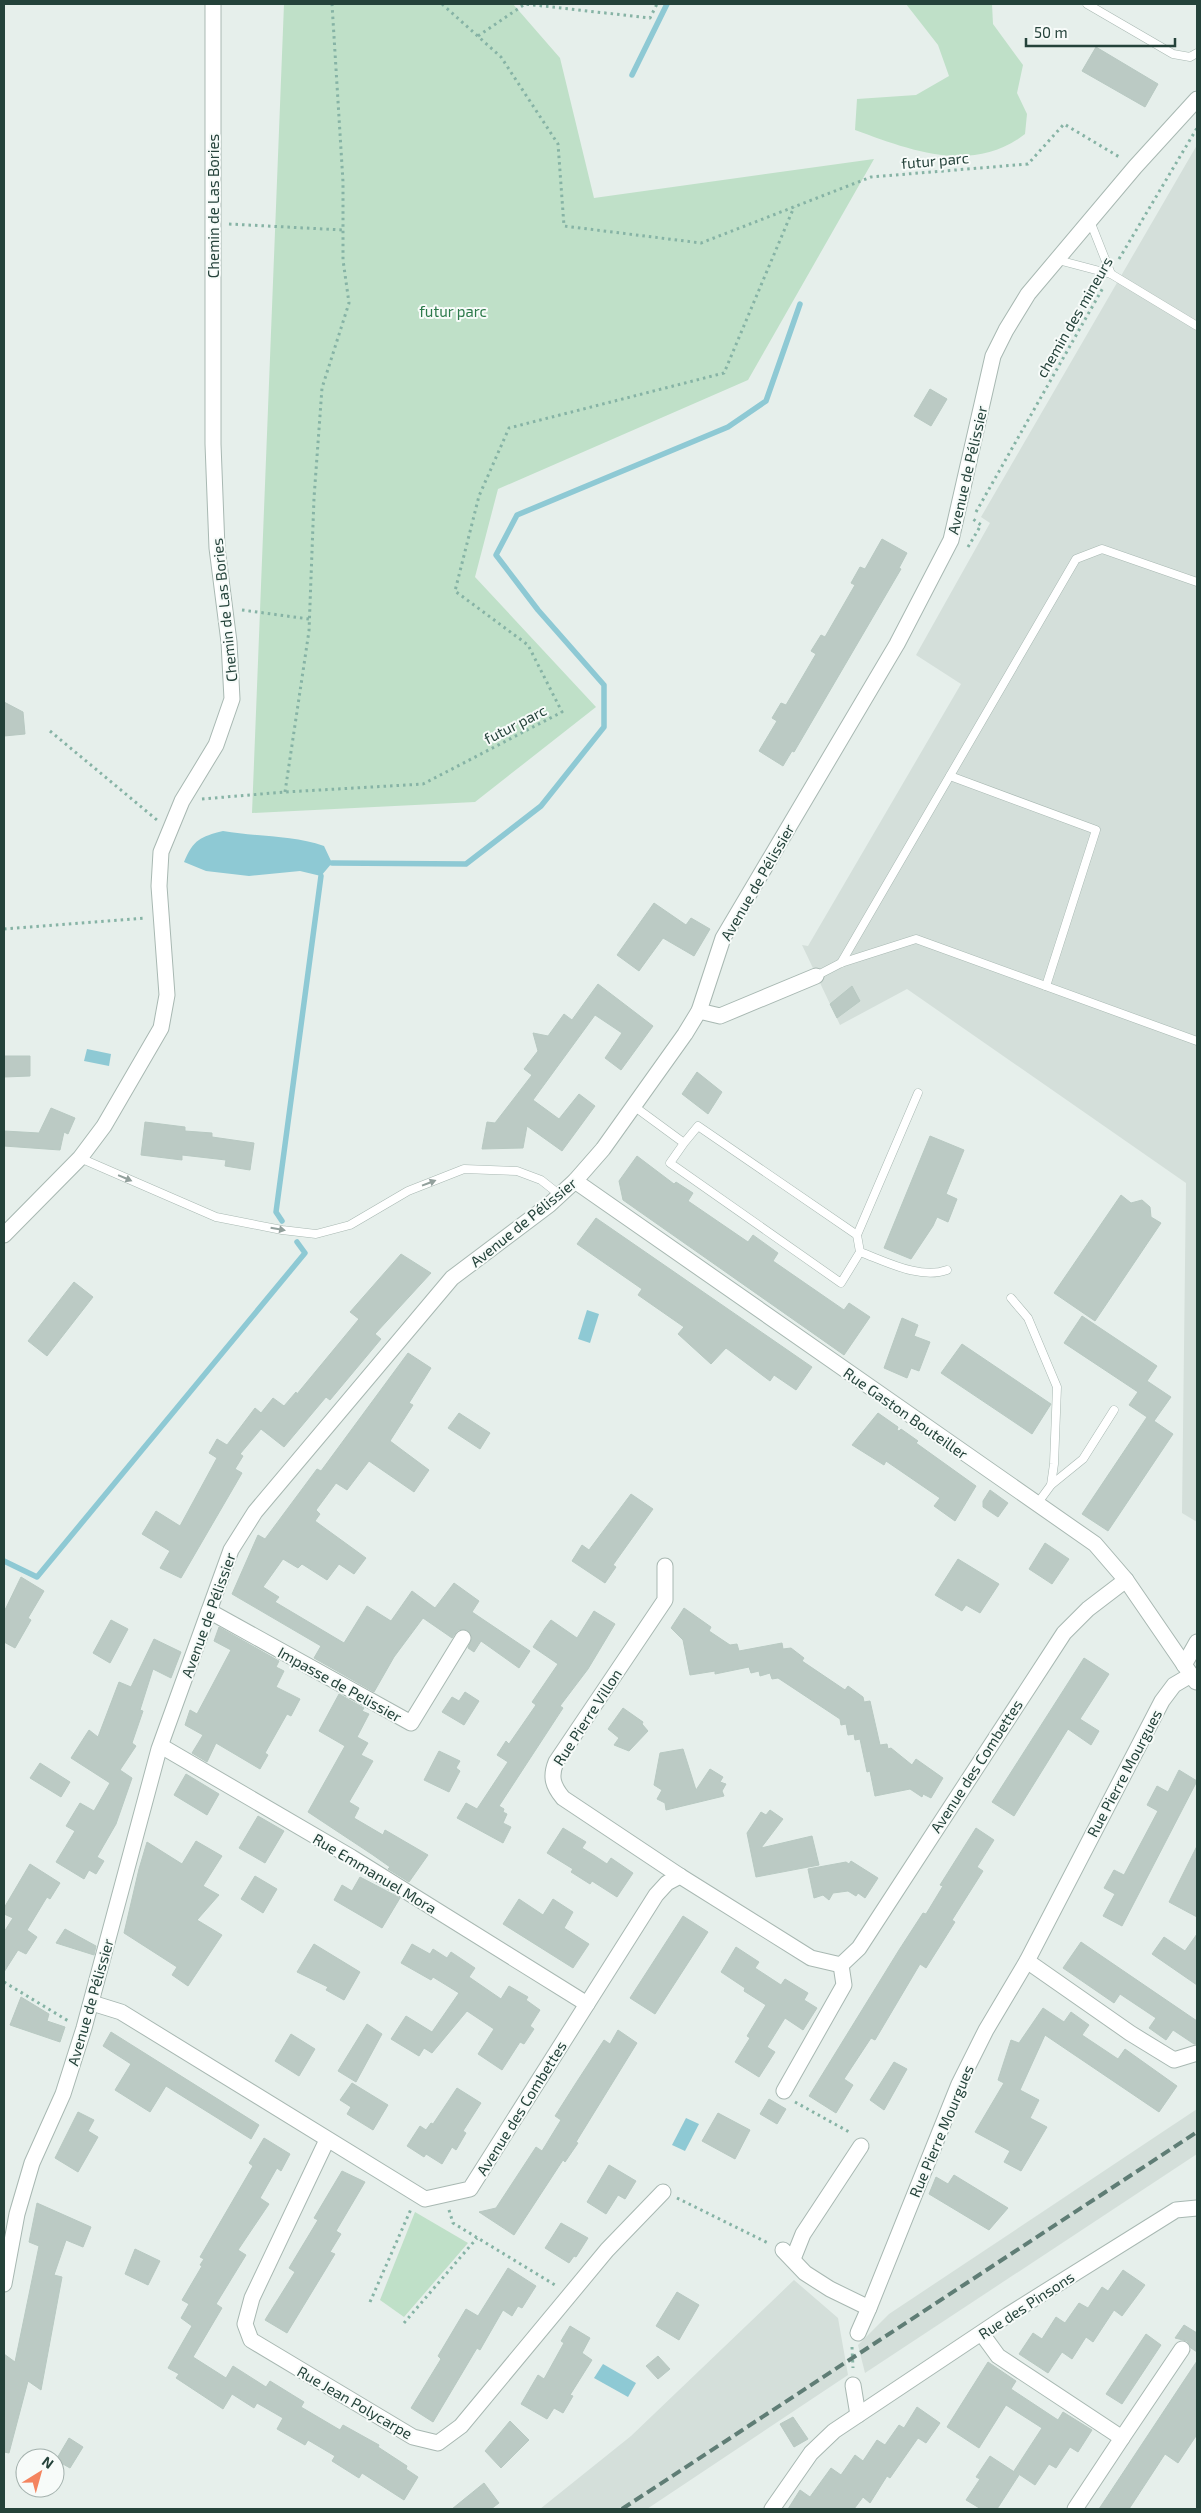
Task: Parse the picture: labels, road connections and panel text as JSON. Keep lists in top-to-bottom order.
{
  "streets": {
    "street": [
      "Chemin de Las Bories",
      "Avenue de Pélissier",
      "Rue Gaston Bouteiller",
      "Impasse de Pelissier",
      "Rue Pierre Villon",
      "Avenue des Combettes",
      "Rue Pierre Mourgues",
      "Rue Emmanuel Mora",
      "Rue des Pinsons",
      "Rue Jean Polycarpe"
    ],
    "path": ["futur parc", "chemin des mineurs"]
  },
  "crossings": [
    ["futur parc", "Chemin de Las Bories"],
    ["futur parc", "Avenue de Pélissier"],
    ["Avenue de Pélissier", "Rue Gaston Bouteiller"],
    ["Avenue de Pélissier", "Impasse de Pelissier"],
    ["Avenue de Pélissier", "Avenue des Combettes"],
    ["Avenue de Pélissier", "Rue Emmanuel Mora"],
    ["Rue Gaston Bouteiller", "Avenue des Combettes"],
    ["Rue Gaston Bouteiller", "Rue Pierre Mourgues"],
    ["Rue Pierre Villon", "Avenue des Combettes"],
    ["Avenue des Combettes", "Rue Emmanuel Mora"],
    ["Avenue des Combettes", "Rue Jean Polycarpe"]
  ],
  "parks": ["futur parc"],
  "scale_bar": "50 m",
  "north": "top right"
}
